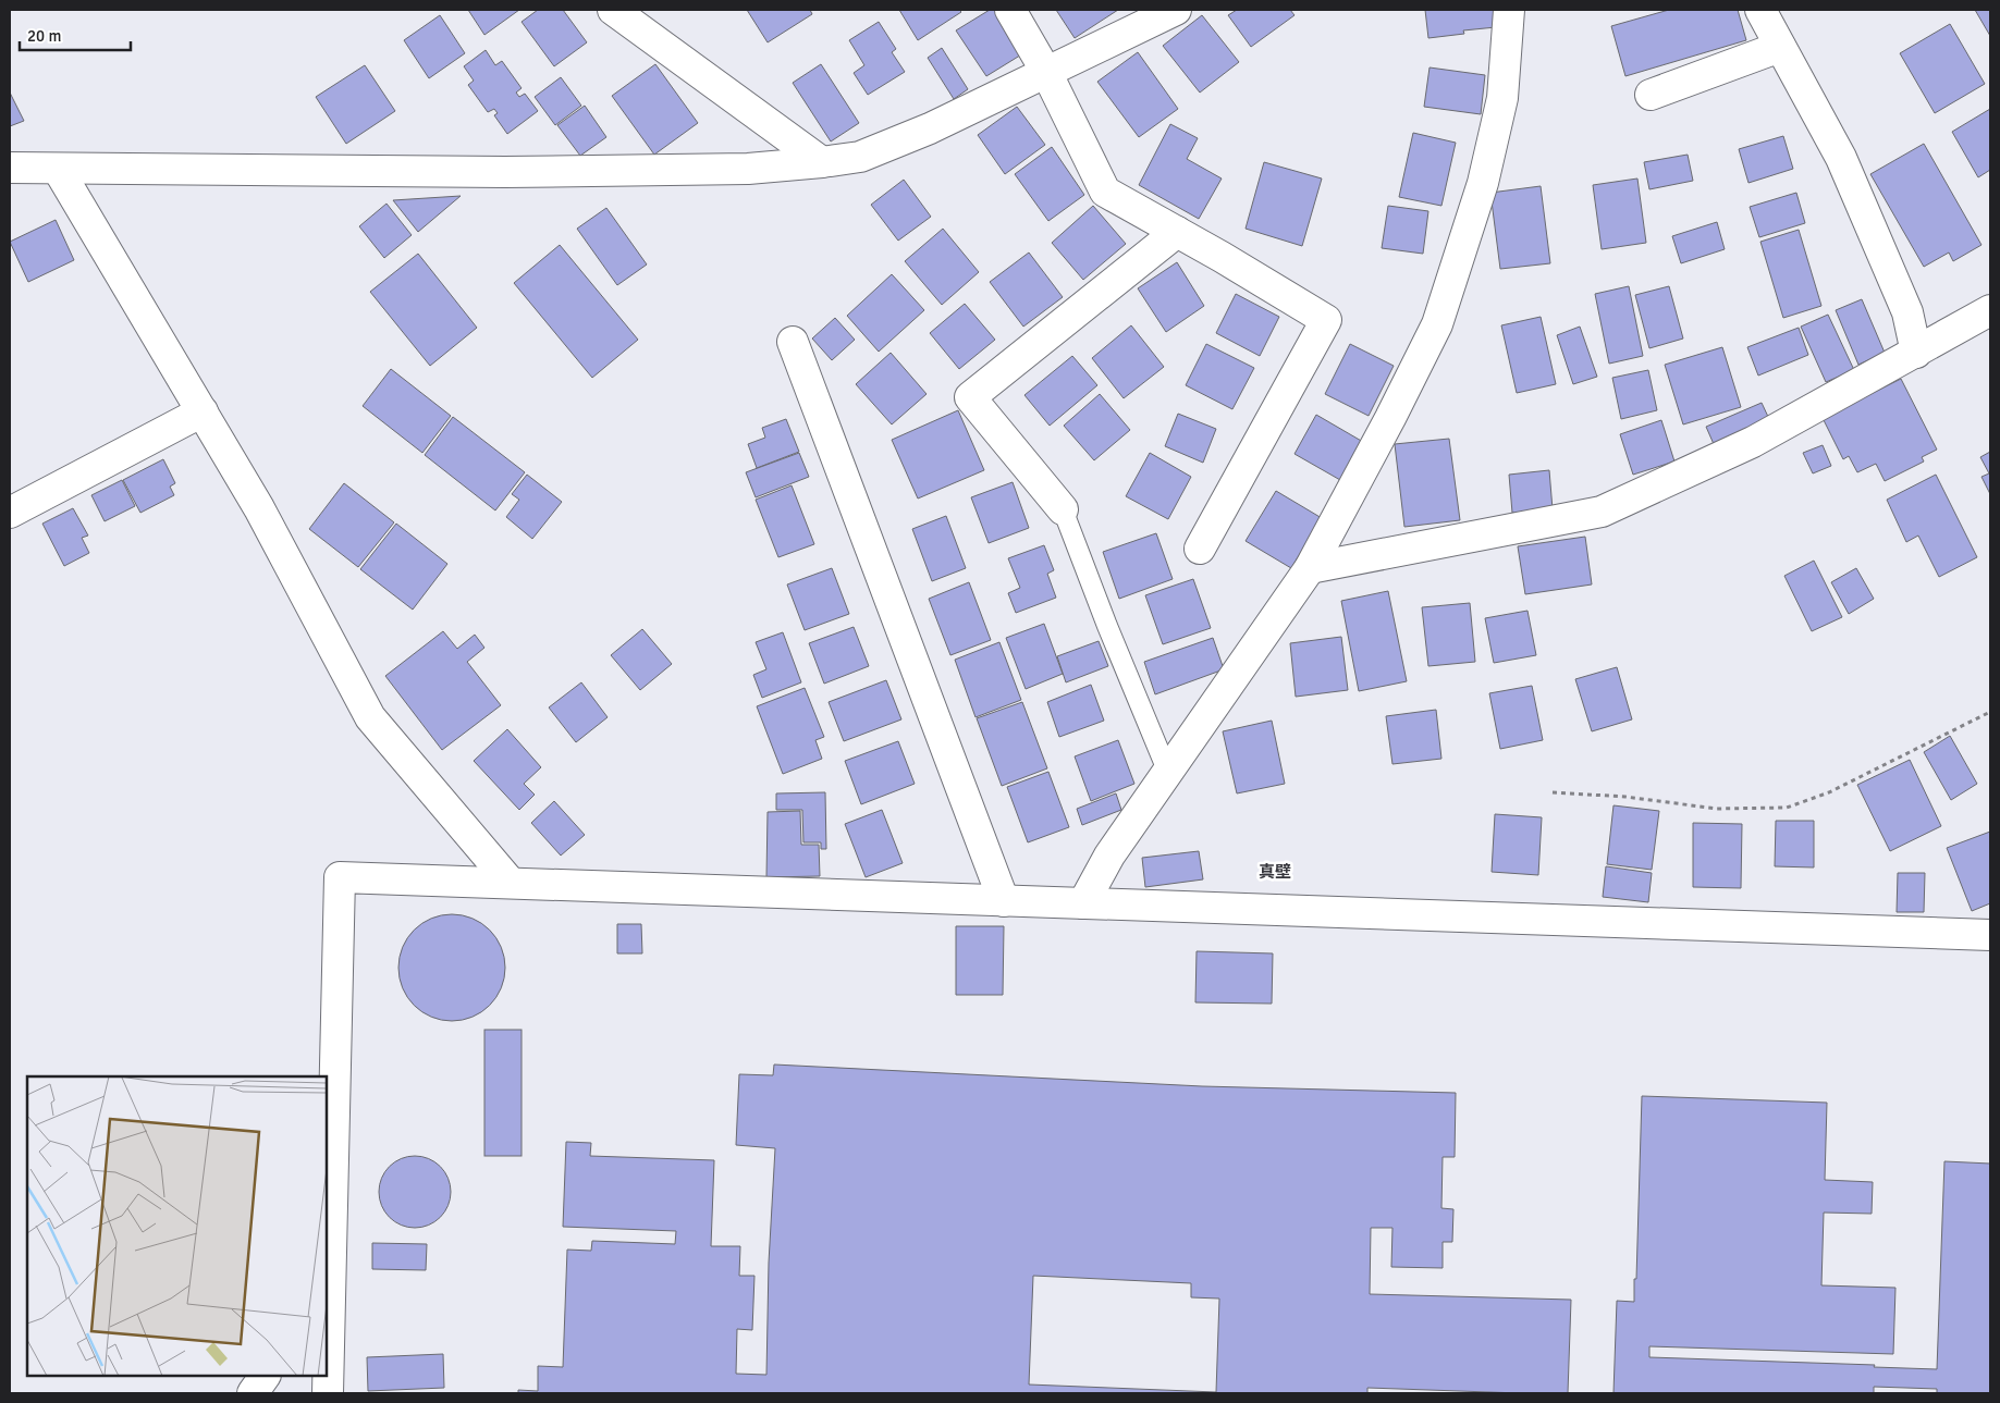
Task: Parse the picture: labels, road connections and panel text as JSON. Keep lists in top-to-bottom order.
{
  "districts": ["真壁"],
  "scale_bar": "20 m"
}
